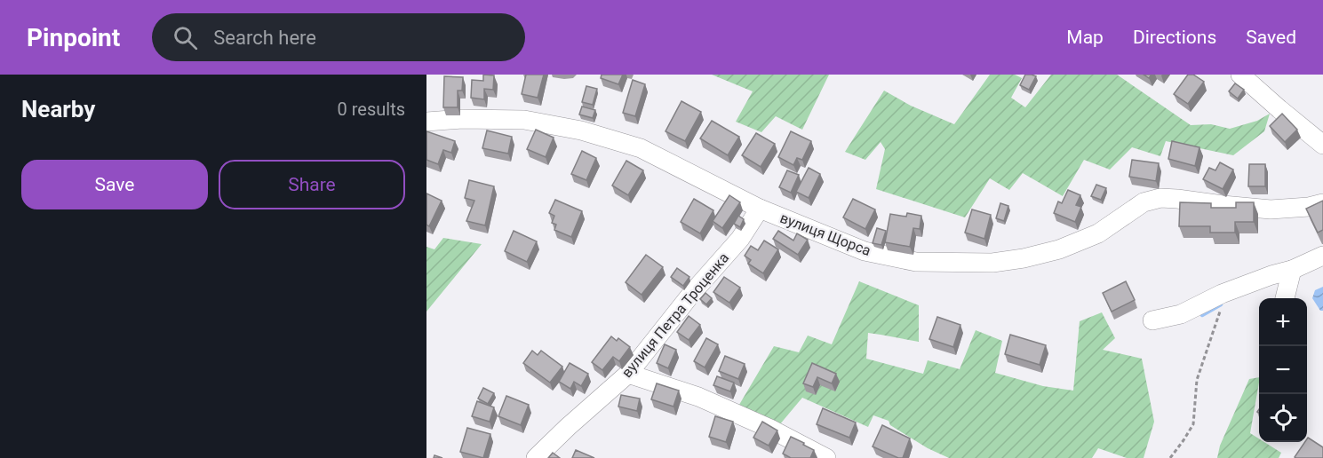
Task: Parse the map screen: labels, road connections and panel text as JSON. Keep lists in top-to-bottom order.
{
  "streets": {
    "street": ["вулиця Щорса", "вулиця Петра Троценка"]
  },
  "crossings": [
    ["вулиця Щорса", "вулиця Петра Троценка"]
  ],
  "page": {
    "header": "Pinpoint",
    "search": "Search here",
    "nav": ["Map", "Directions", "Saved"],
    "heading": ["Nearby", "0 results"],
    "buttons": ["Save", "Share"],
    "map_buttons": ["+", "−"]
  }
}
